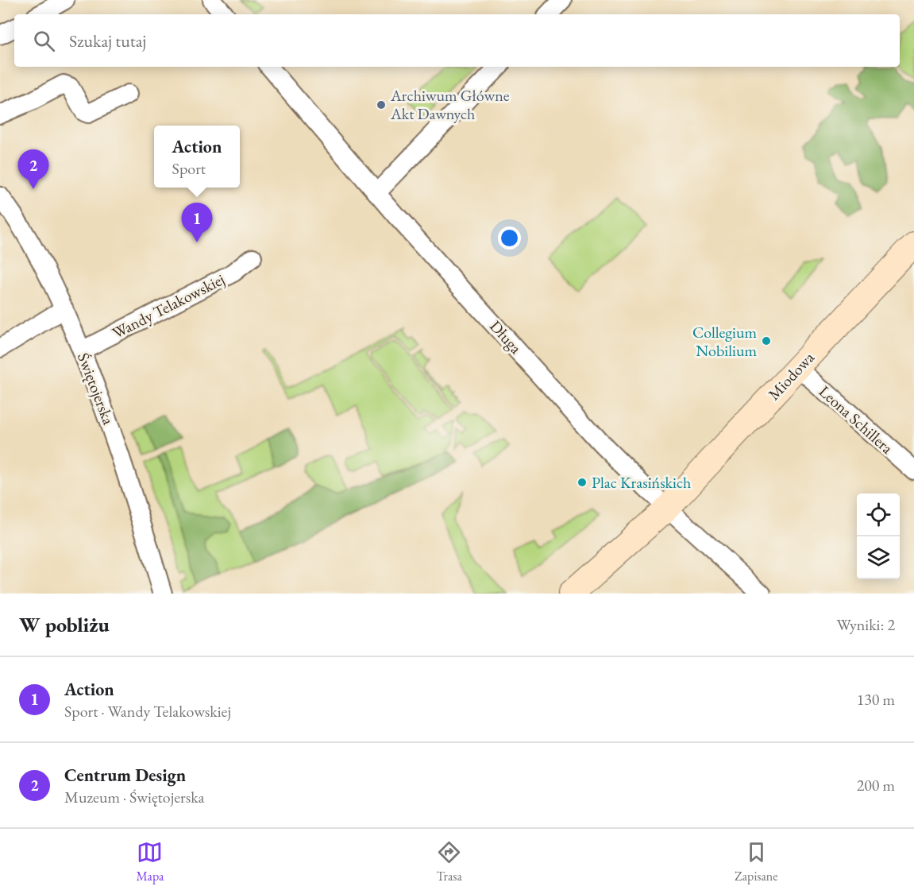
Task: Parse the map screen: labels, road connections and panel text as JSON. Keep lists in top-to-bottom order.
{
  "streets": {
    "street": [
      "Wandy Telakowskiej",
      "Długa",
      "Miodowa",
      "Świętojerska",
      "Leona Schillera"
    ]
  },
  "crossings": [
    ["Wandy Telakowskiej", "Świętojerska"],
    ["Długa", "Miodowa"],
    ["Miodowa", "Leona Schillera"]
  ],
  "places": ["Archiwum Główne Akt Dawnych", "Collegium Nobilium", "Plac Krasińskich"],
  "page": {
    "search": "Szukaj tutaj",
    "popup": ["Action", "Sport"],
    "pins": ["2", "1"],
    "heading": ["W pobliżu", "Wyniki: 2"],
    "list": [
      {
        "mark": "1",
        "name": "Action",
        "note": "Sport · Wandy Telakowskiej",
        "value": "130 m"
      },
      {
        "mark": "2",
        "name": "Centrum Design",
        "note": "Muzeum · Świętojerska",
        "value": "200 m"
      }
    ],
    "nav": ["Mapa", "Trasa", "Zapisane"]
  }
}
